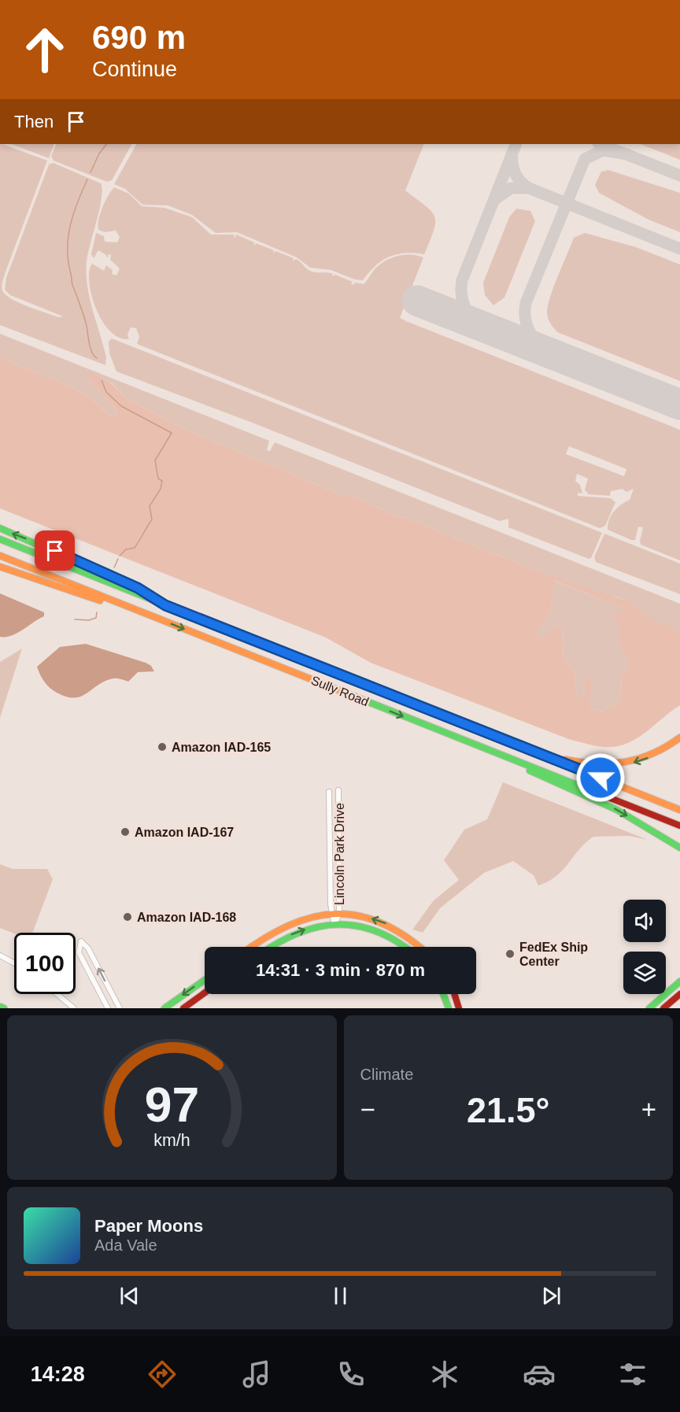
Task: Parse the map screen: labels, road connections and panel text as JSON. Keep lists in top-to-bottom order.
{
  "streets": {
    "main road": ["Sully Road"],
    "street": ["Lincoln Park Drive"]
  },
  "places": [
    "Amazon IAD-165",
    "Amazon IAD-167",
    "Amazon IAD-168",
    "FedEx Ship Center"
  ],
  "page": {
    "turn": ["690 m", "Continue"],
    "then": "Then",
    "limit": "100",
    "trip": "14:31 · 3 min · 870 m",
    "tile": "Climate",
    "heat": ["−", "21.5°", "+"],
    "song": ["Paper Moons", "Ada Vale"],
    "tabs": "14:28",
    "gauge": ["97", "km/h"]
  }
}
